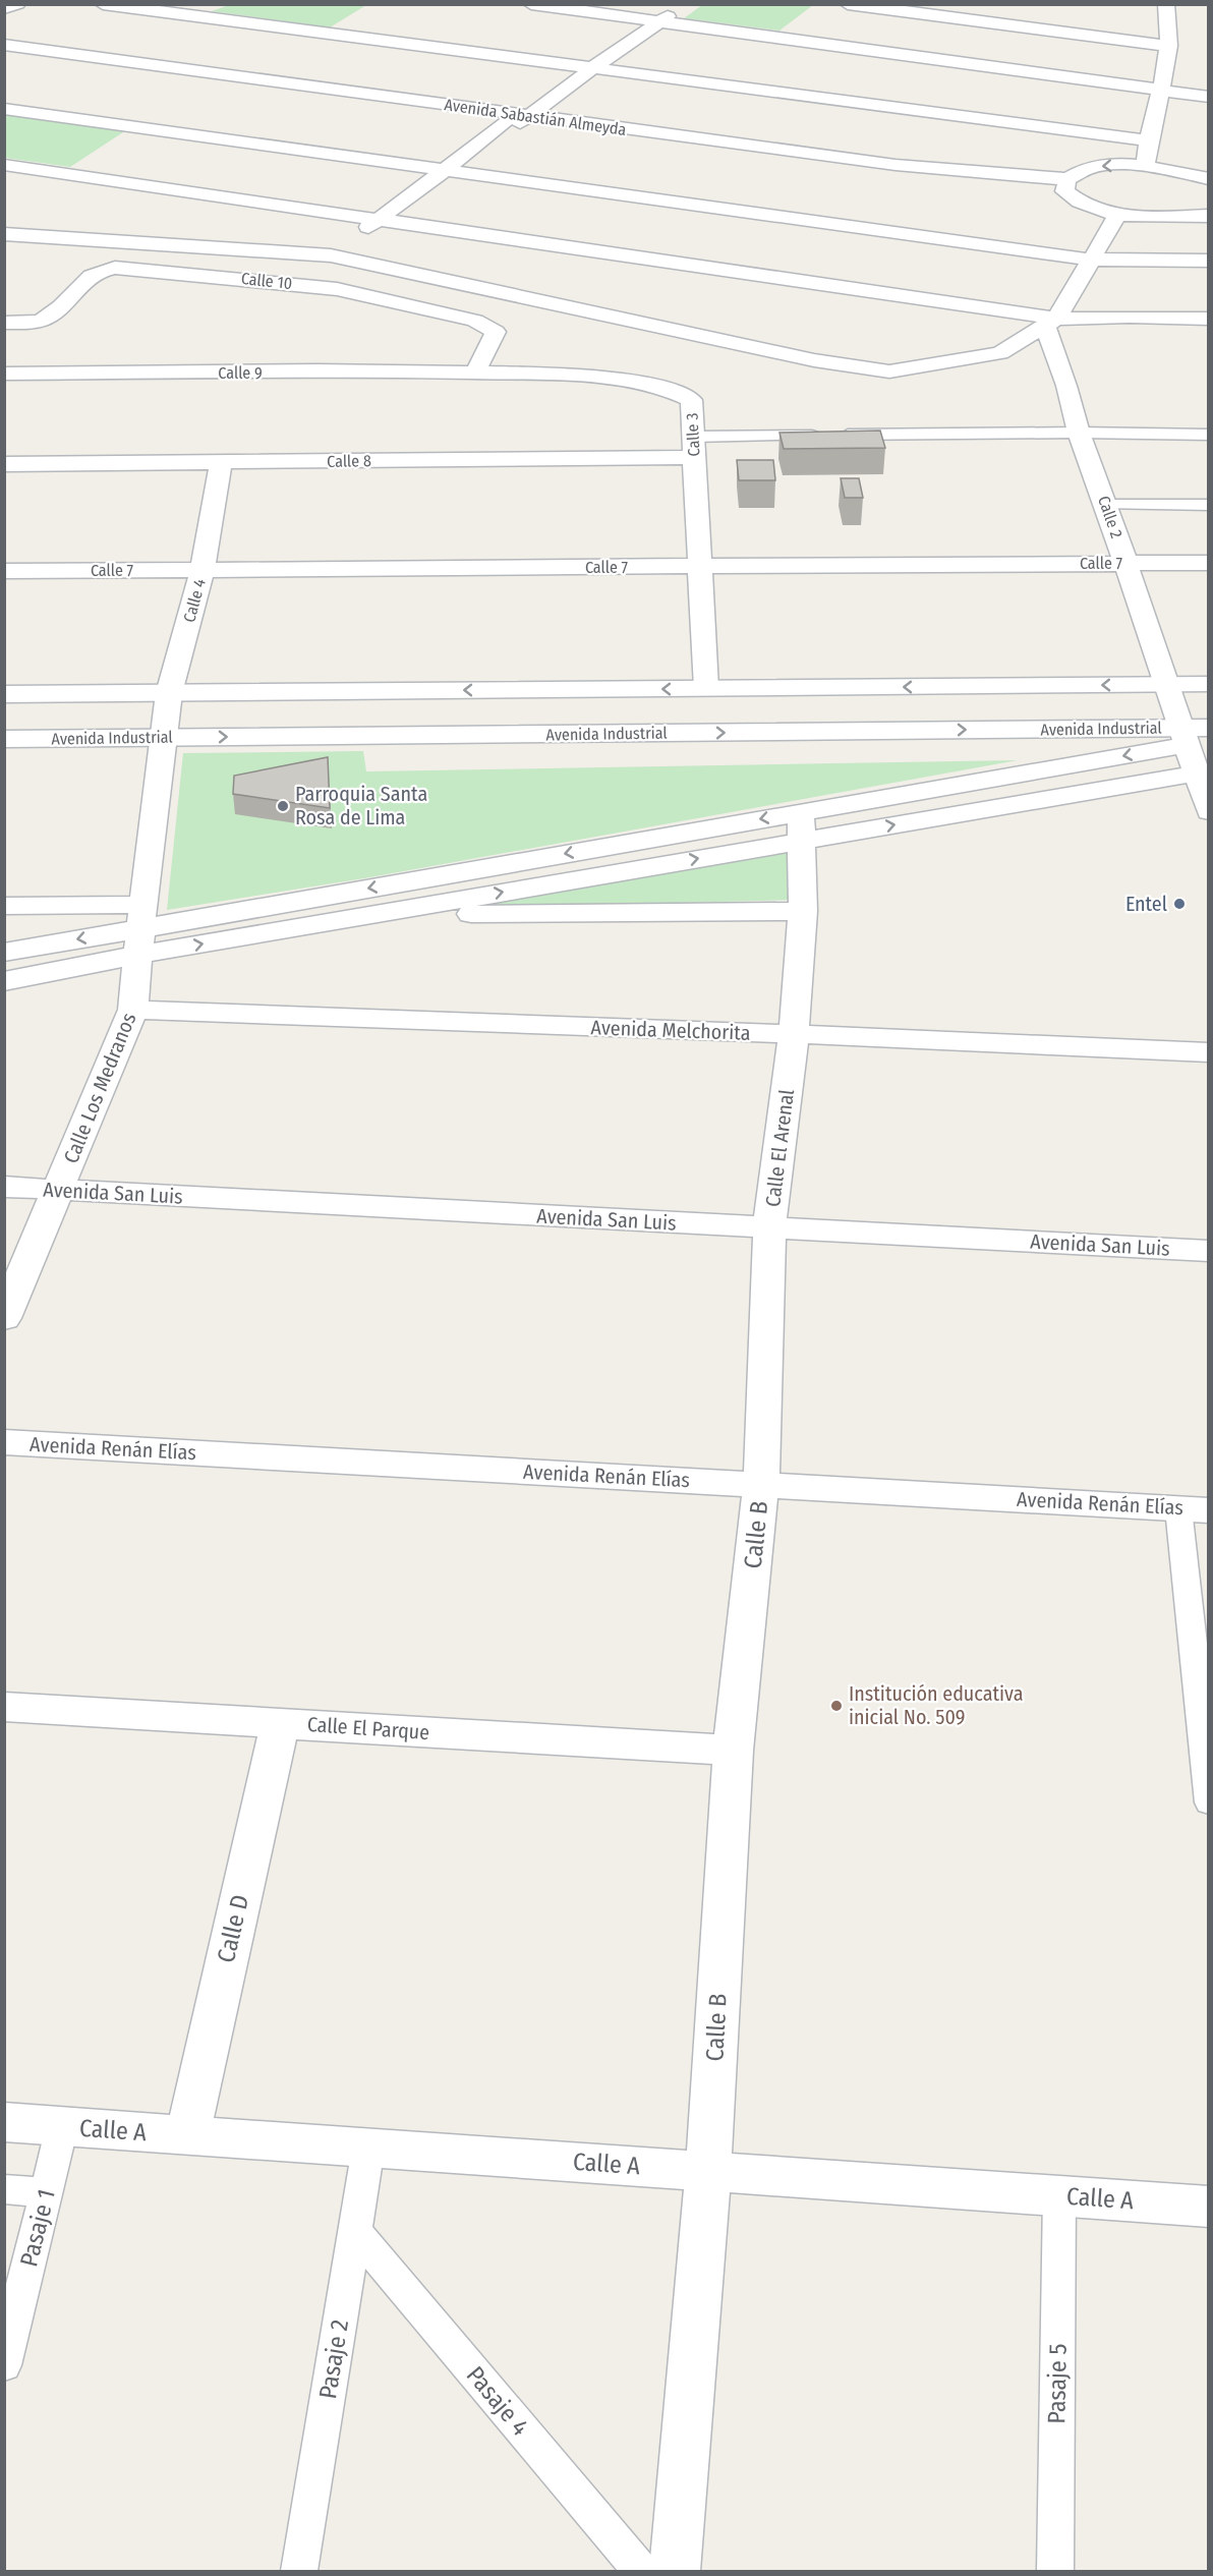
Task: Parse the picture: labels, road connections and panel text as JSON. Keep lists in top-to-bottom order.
{
  "streets": {
    "street": [
      "Avenida Sabastián Almeyda",
      "Calle 10",
      "Calle 9",
      "Calle 3",
      "Calle 8",
      "Calle 2",
      "Calle 7",
      "Calle 4",
      "Avenida Industrial",
      "Avenida Melchorita",
      "Calle Los Medranos",
      "Calle El Arenal",
      "Avenida San Luis",
      "Avenida Renán Elías",
      "Calle B",
      "Calle El Parque",
      "Calle D",
      "Calle A"
    ],
    "lane": [
      "Pasaje 1",
      "Pasaje 2",
      "Pasaje 5",
      "Pasaje 4"
    ]
  },
  "crossings": [
    ["Calle 10", "Calle 9"],
    ["Calle 10", "Calle 3"],
    ["Calle 9", "Calle 3"],
    ["Calle 3", "Calle 8"],
    ["Calle 3", "Calle 7"],
    ["Calle 8", "Calle 4"],
    ["Calle 2", "Calle 7"],
    ["Calle 2", "Avenida Industrial"],
    ["Calle 7", "Calle 4"],
    ["Calle 4", "Avenida Industrial"],
    ["Calle 4", "Calle Los Medranos"],
    ["Avenida Industrial", "Calle Los Medranos"],
    ["Avenida Melchorita", "Calle Los Medranos"],
    ["Avenida Melchorita", "Calle El Arenal"],
    ["Calle Los Medranos", "Avenida San Luis"],
    ["Calle El Arenal", "Avenida San Luis"],
    ["Calle El Arenal", "Avenida Renán Elías"],
    ["Calle El Arenal", "Calle B"],
    ["Avenida Renán Elías", "Calle B"],
    ["Calle B", "Calle El Parque"],
    ["Calle B", "Calle A"],
    ["Calle El Parque", "Calle D"],
    ["Calle D", "Calle A"],
    ["Calle A", "Pasaje 1"],
    ["Calle A", "Pasaje 2"],
    ["Calle A", "Pasaje 5"],
    ["Pasaje 2", "Pasaje 4"]
  ],
  "places": ["Parroquia Santa Rosa de Lima", "Entel", "Institución educativa inicial No. 509"]
}
